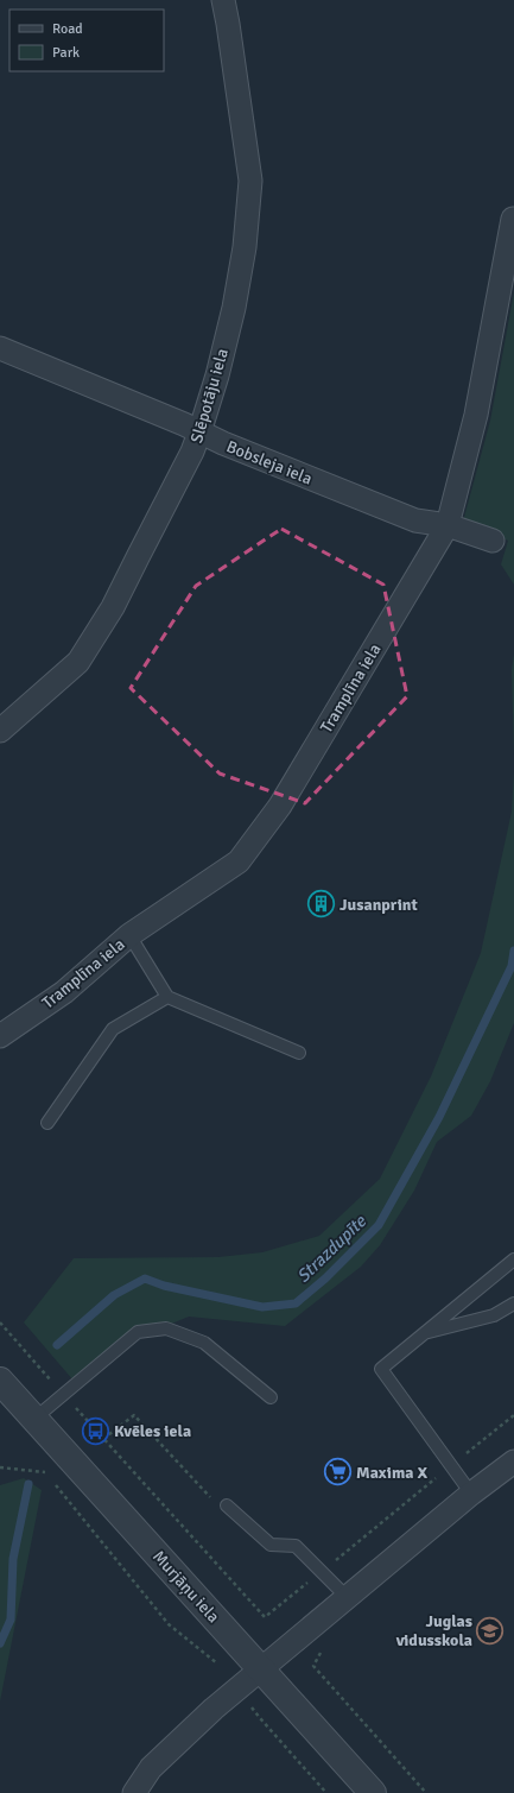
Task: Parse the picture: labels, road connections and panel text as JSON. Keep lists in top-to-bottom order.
{
  "streets": {
    "street": [
      "Slēpotāju iela",
      "Bobsleja iela",
      "Tramplīna iela",
      "Murjāņu iela"
    ]
  },
  "crossings": [
    ["Slēpotāju iela", "Bobsleja iela"],
    ["Bobsleja iela", "Tramplīna iela"]
  ],
  "water": ["Strazdupīte"],
  "places": {
    "building": ["Jusanprint"],
    "bus stop": ["Kvēles iela"],
    "supermarket": ["Maxima X"],
    "school or university": ["Juglas vidusskola"]
  },
  "legend": ["Road", "Park"]
}
